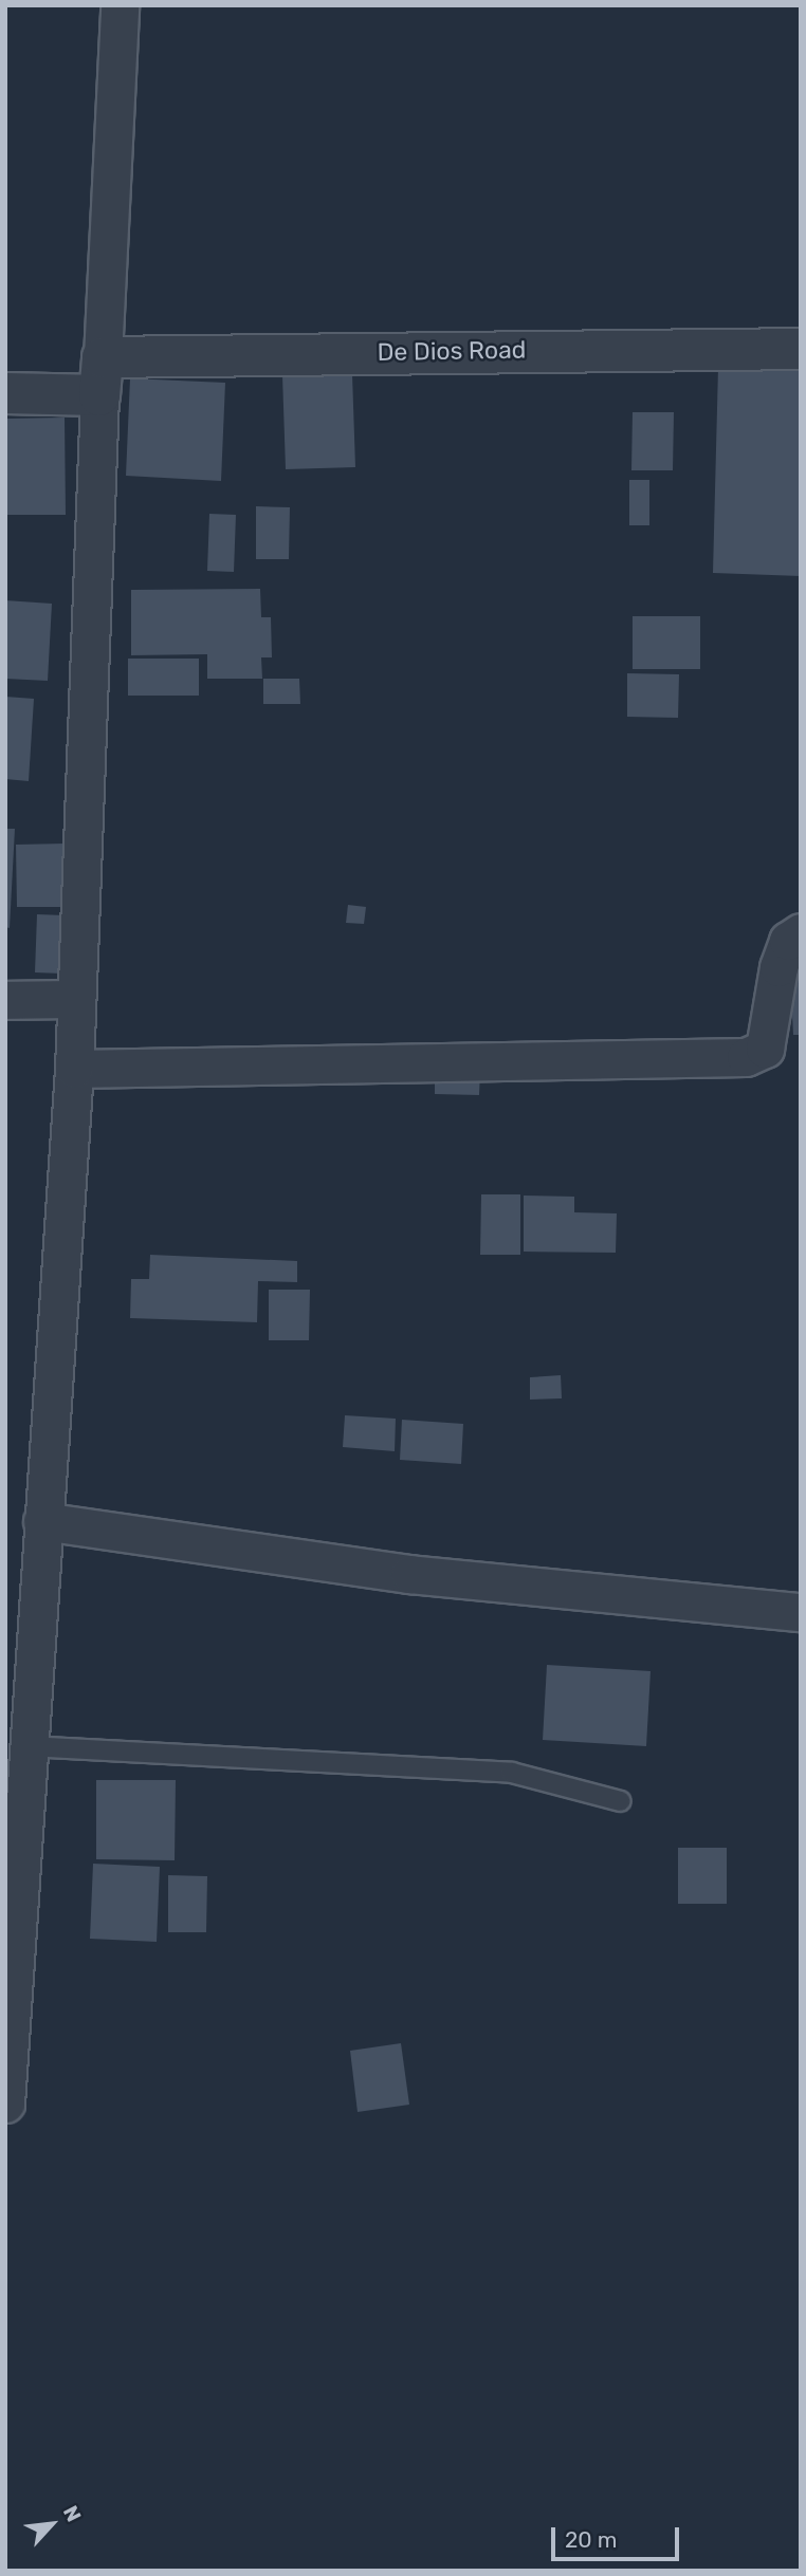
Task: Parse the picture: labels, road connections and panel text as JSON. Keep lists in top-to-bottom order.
{
  "streets": {
    "street": ["De Dios Road"]
  },
  "scale_bar": "20 m",
  "north": "top right"
}
